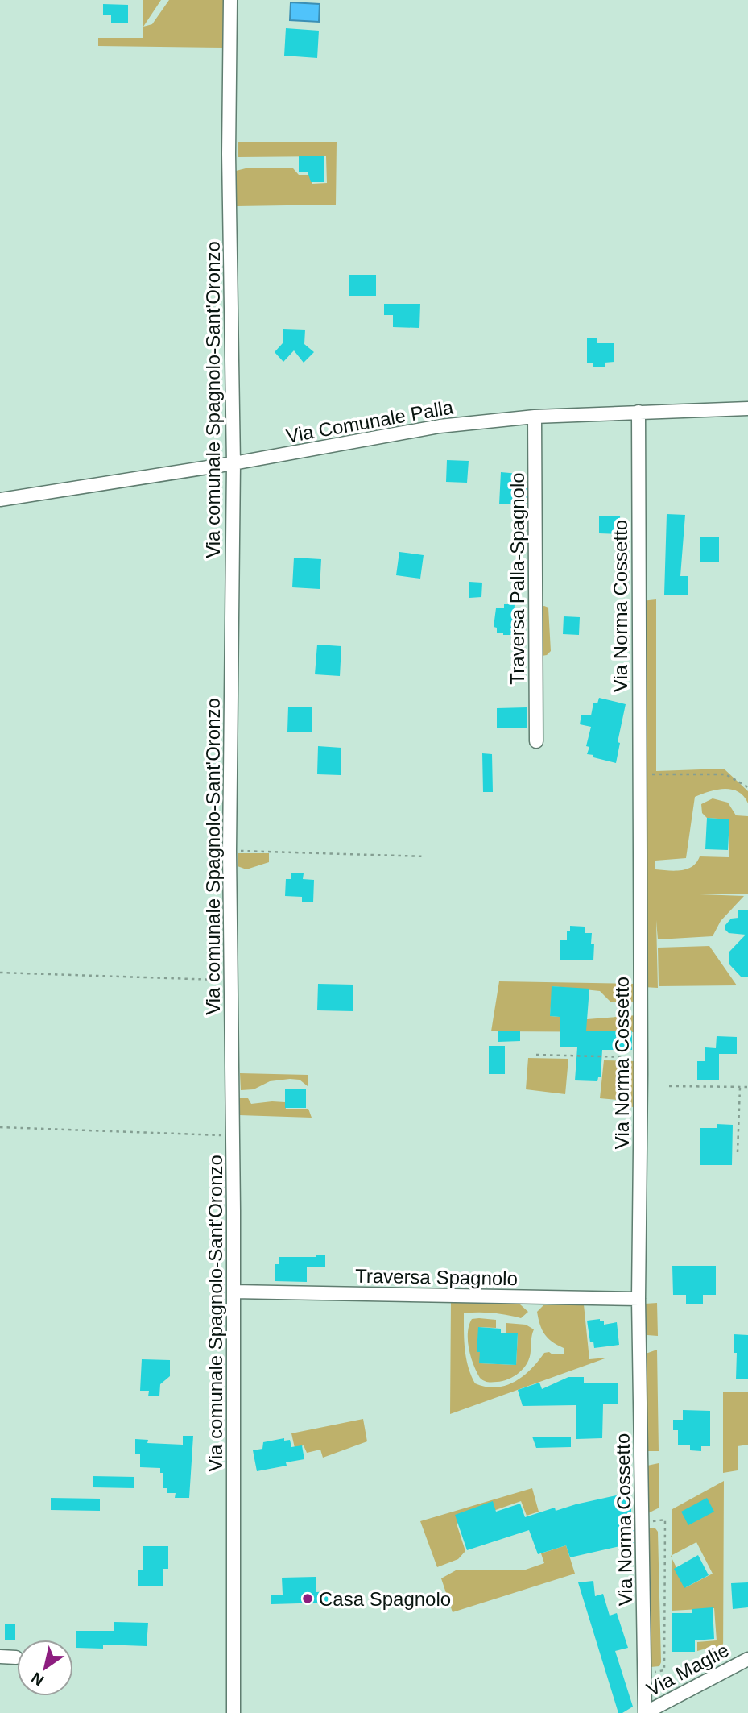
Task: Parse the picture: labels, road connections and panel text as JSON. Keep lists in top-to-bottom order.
{
  "streets": {
    "street": [
      "Via comunale Spagnolo-Sant'Oronzo",
      "Via Comunale Palla",
      "Traversa Palla-Spagnolo",
      "Via Norma Cossetto",
      "Traversa Spagnolo",
      "Via Maglie"
    ]
  },
  "crossings": [
    ["Via comunale Spagnolo-Sant'Oronzo", "Via Comunale Palla"],
    ["Via comunale Spagnolo-Sant'Oronzo", "Traversa Spagnolo"],
    ["Via Comunale Palla", "Traversa Palla-Spagnolo"],
    ["Via Comunale Palla", "Via Norma Cossetto"],
    ["Via Norma Cossetto", "Traversa Spagnolo"],
    ["Via Norma Cossetto", "Via Maglie"]
  ],
  "places": ["Casa Spagnolo"],
  "north": "bottom left"
}
